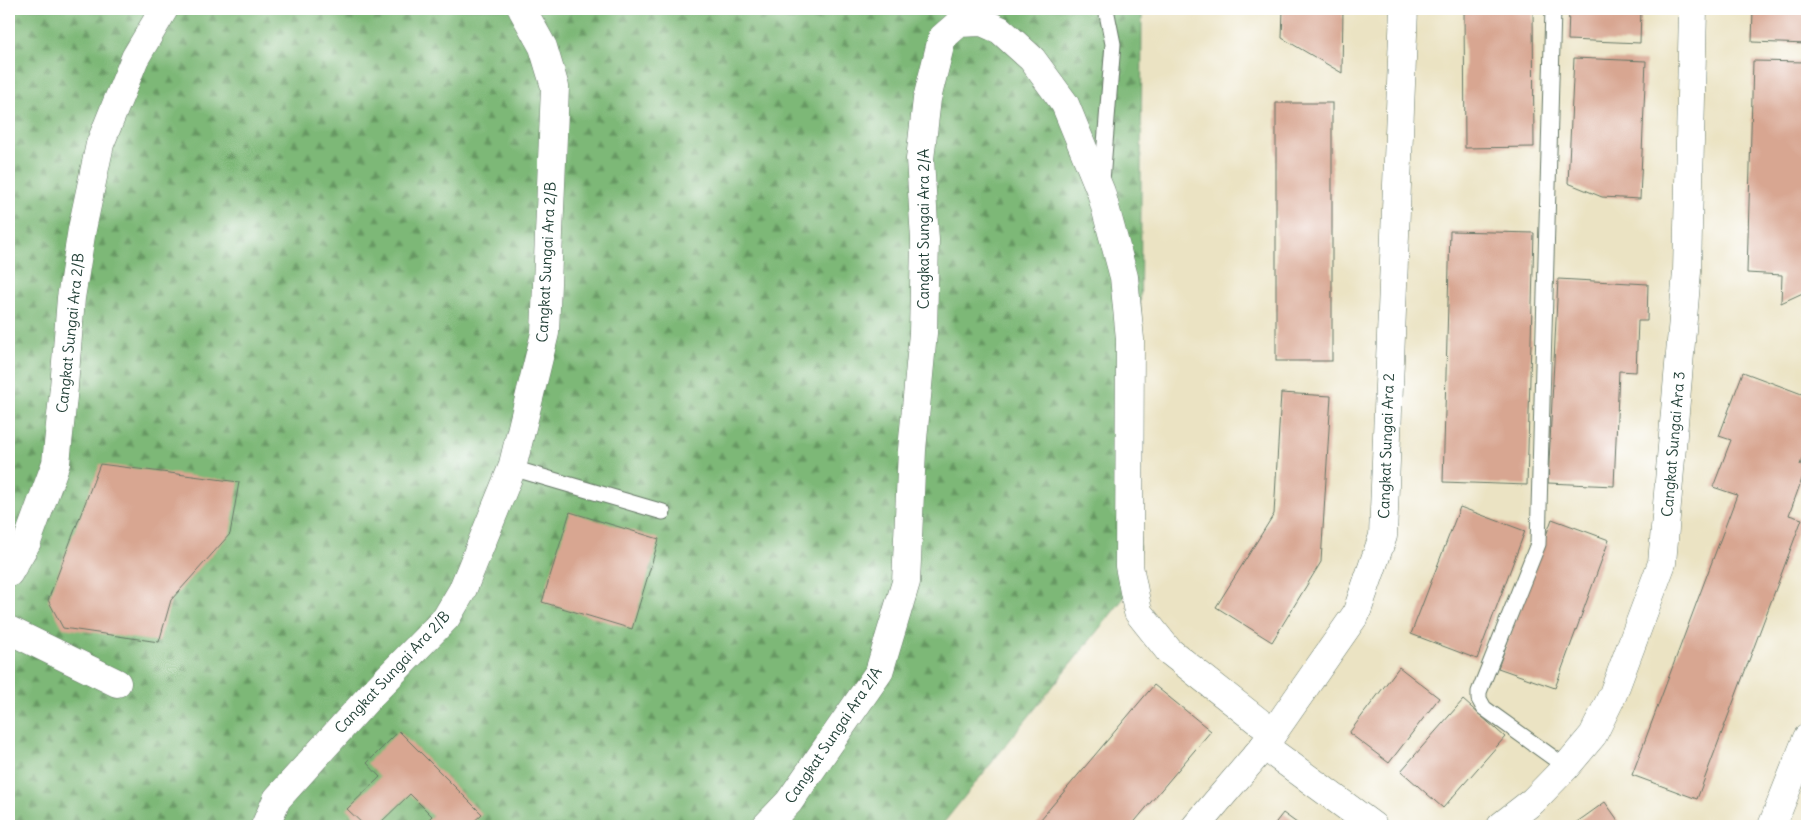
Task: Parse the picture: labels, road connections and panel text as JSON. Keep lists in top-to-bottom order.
{
  "streets": {
    "street": [
      "Cangkat Sungai Ara 2/A",
      "Cangkat Sungai Ara 2/B",
      "Cangkat Sungai Ara 3",
      "Cangkat Sungai Ara 2"
    ]
  },
  "crossings": [
    ["Cangkat Sungai Ara 2/A", "Cangkat Sungai Ara 2"]
  ]
}
